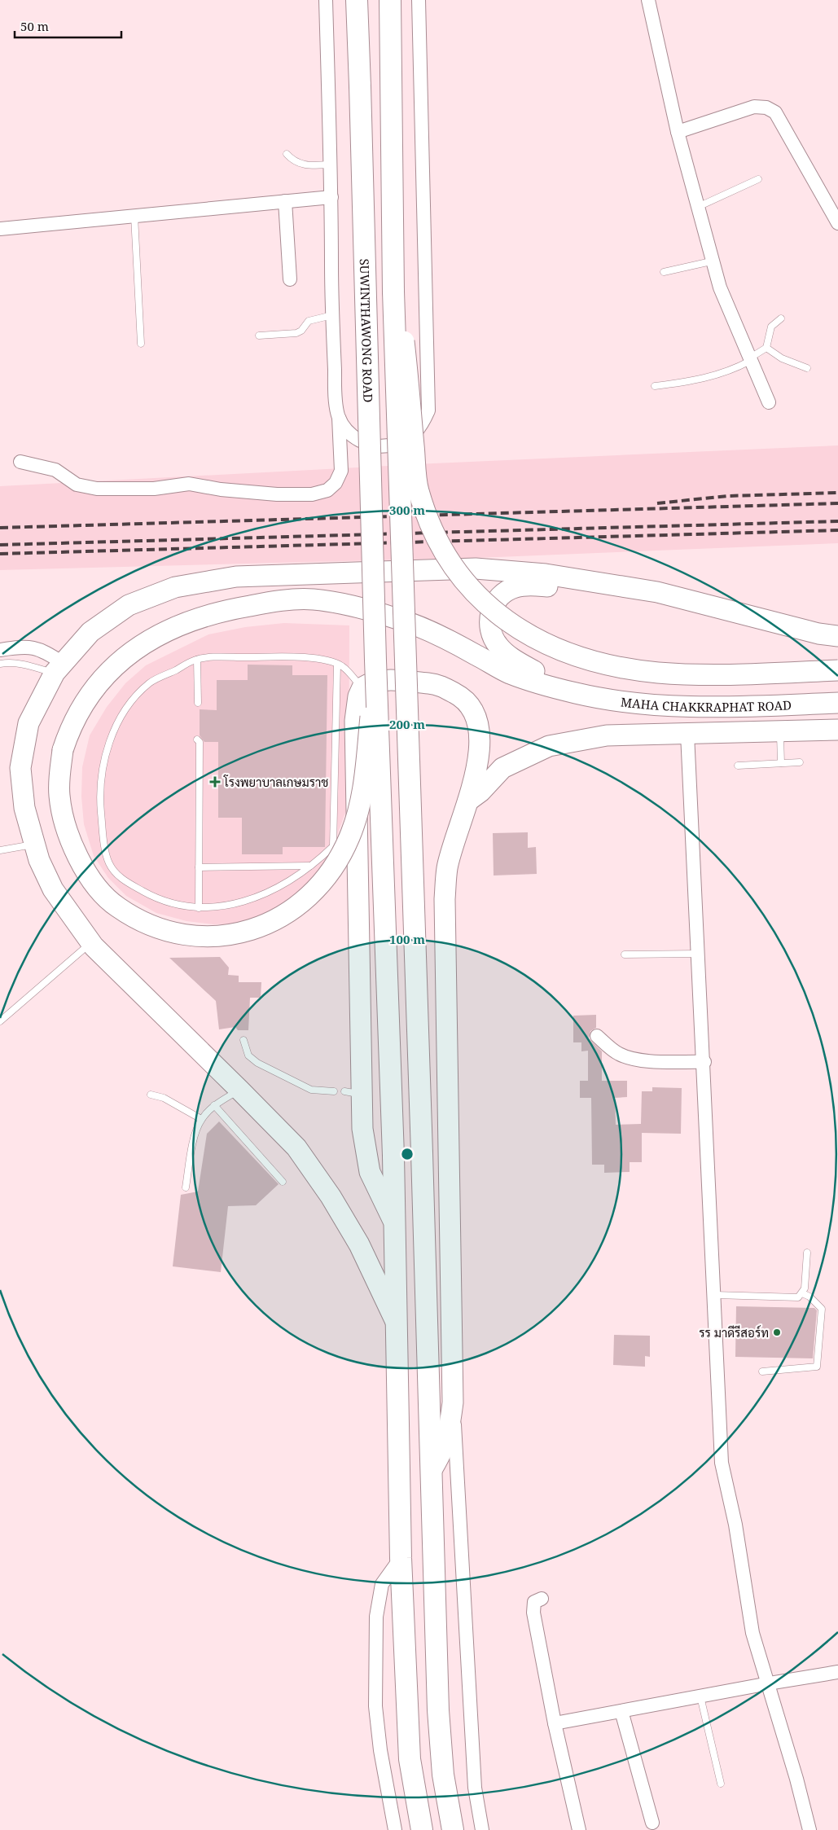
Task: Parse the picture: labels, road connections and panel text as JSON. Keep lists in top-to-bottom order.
{
  "streets": {
    "highway": ["SUWINTHAWONG ROAD"],
    "main road": ["MAHA CHAKKRAPHAT ROAD"]
  },
  "places": {
    "health": ["โรงพยาบาลเกษมราช"],
    "other": ["รร มาดีรีสอร์ท"]
  },
  "scale_bar": "50 m",
  "rings": ["300 m", "200 m", "100 m"]
}
